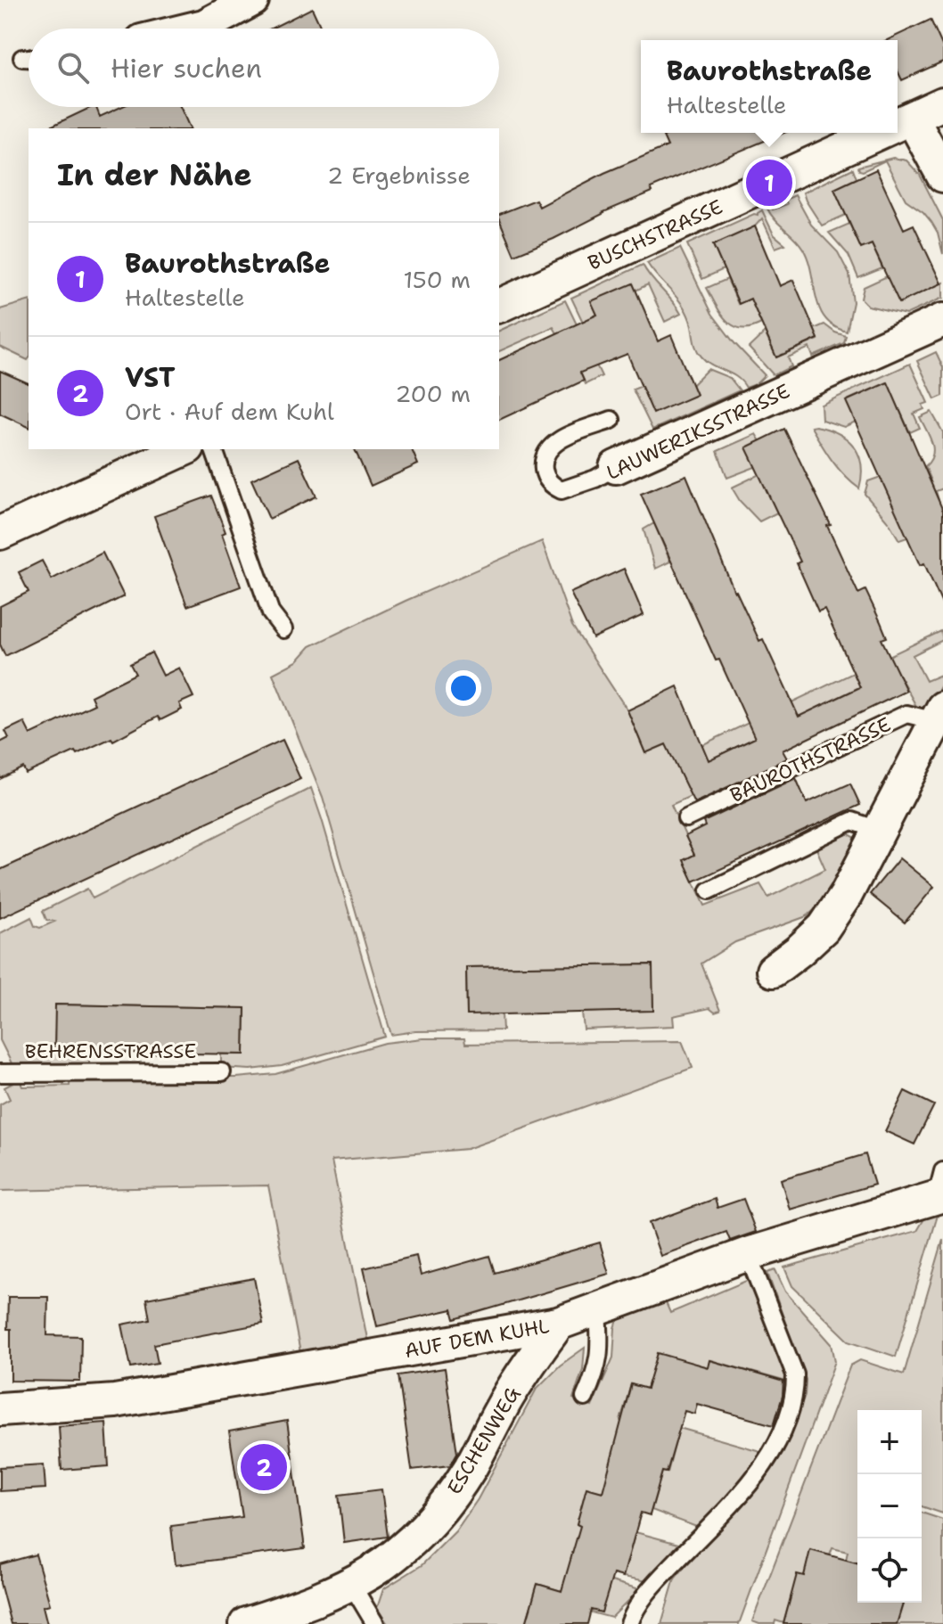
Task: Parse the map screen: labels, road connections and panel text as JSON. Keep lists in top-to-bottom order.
{
  "streets": {
    "street": [
      "BUSCHSTRASSE",
      "LAUWERIKSSTRASSE",
      "BAUROTHSTRASSE",
      "AUF DEM KUHL",
      "ESCHENWEG"
    ],
    "lane": ["BEHRENSSTRASSE"]
  },
  "crossings": [
    ["AUF DEM KUHL", "ESCHENWEG"]
  ],
  "page": {
    "search": "Hier suchen",
    "popup": ["Baurothstraße", "Haltestelle"],
    "heading": ["In der Nähe", "2 Ergebnisse"],
    "pins": ["1", "2"],
    "list": [
      {
        "mark": "1",
        "name": "Baurothstraße",
        "note": "Haltestelle",
        "value": "150 m"
      },
      {
        "mark": "2",
        "name": "VST",
        "note": "Ort · Auf dem Kuhl",
        "value": "200 m"
      }
    ],
    "map_buttons": ["+", "−"]
  }
}
